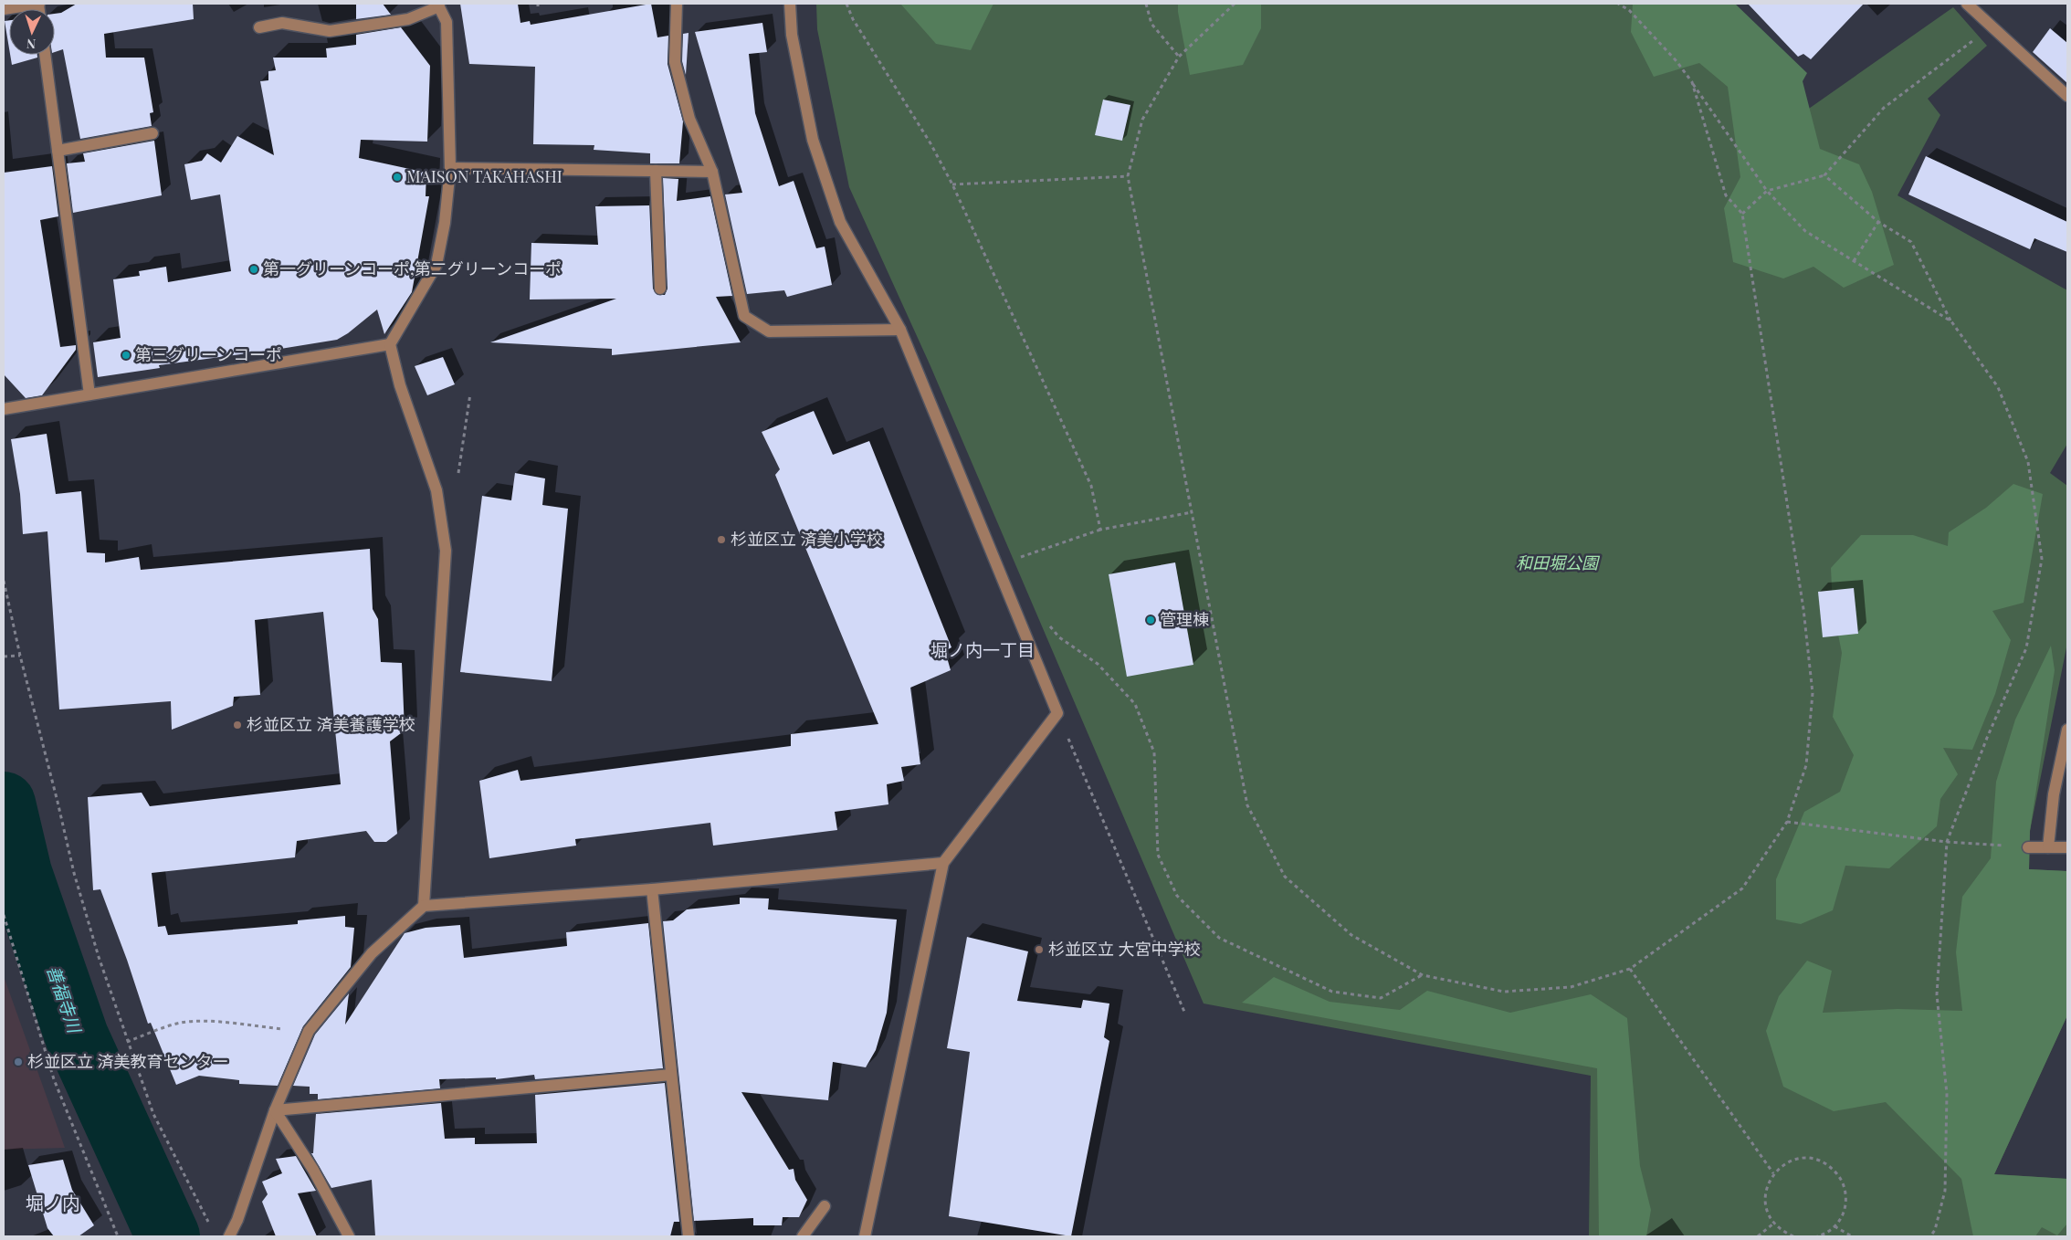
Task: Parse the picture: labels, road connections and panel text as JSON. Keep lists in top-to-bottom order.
{
  "districts": ["堀ノ内一丁目", "堀ノ内"],
  "water": ["善福寺川"],
  "parks": ["和田堀公園"],
  "places": [
    "MAISON TAKAHASHI",
    "第一グリーンコーポ,第二グリーンコーポ",
    "第三グリーンコーポ",
    "杉並区立 済美小学校",
    "管理棟",
    "杉並区立 済美養護学校",
    "杉並区立 大宮中学校",
    "杉並区立 済美教育センター"
  ],
  "north": "bottom"
}
